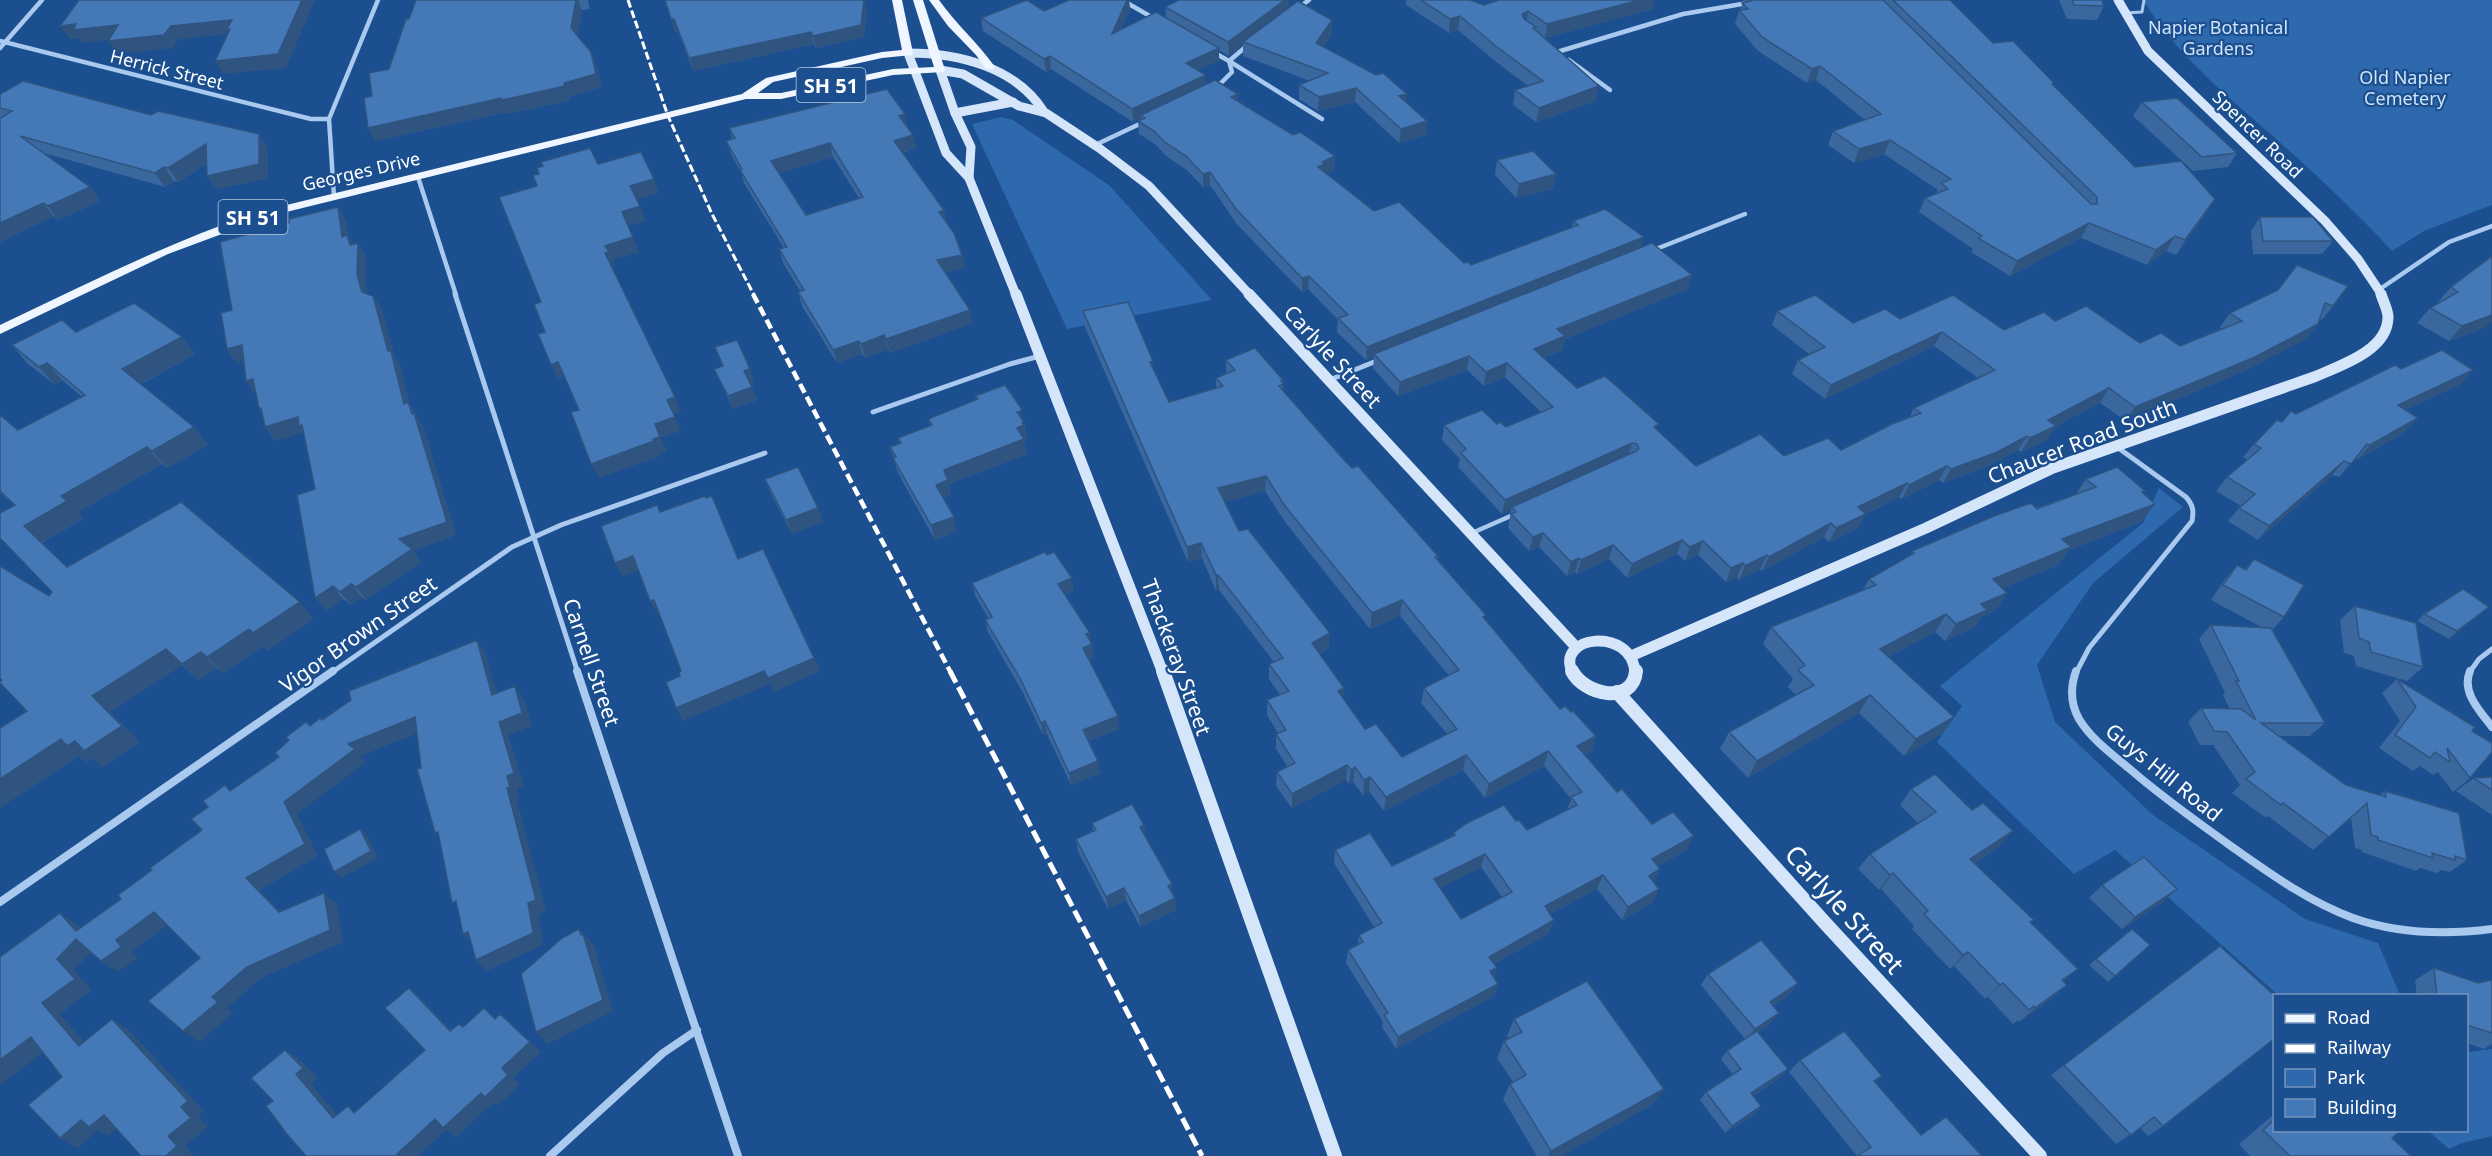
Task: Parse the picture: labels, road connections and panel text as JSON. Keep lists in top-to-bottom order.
{
  "streets": {
    "main road": [
      "SH 51",
      "Spencer Road",
      "Georges Drive",
      "Carlyle Street",
      "Chaucer Road South",
      "Thackeray Street"
    ],
    "street": [
      "Herrick Street",
      "Vigor Brown Street",
      "Carnell Street",
      "Guys Hill Road"
    ]
  },
  "crossings": [
    ["Spencer Road", "Chaucer Road South"],
    ["Georges Drive", "Carlyle Street"],
    ["Georges Drive", "Thackeray Street"],
    ["Georges Drive", "Carnell Street"],
    ["Carlyle Street", "Chaucer Road South"],
    ["Carlyle Street", "Thackeray Street"],
    ["Chaucer Road South", "Guys Hill Road"],
    ["Vigor Brown Street", "Carnell Street"]
  ],
  "parks": ["Napier Botanical Gardens", "Old Napier Cemetery"],
  "legend": [
    "Road",
    "Railway",
    "Park",
    "Building"
  ]
}
